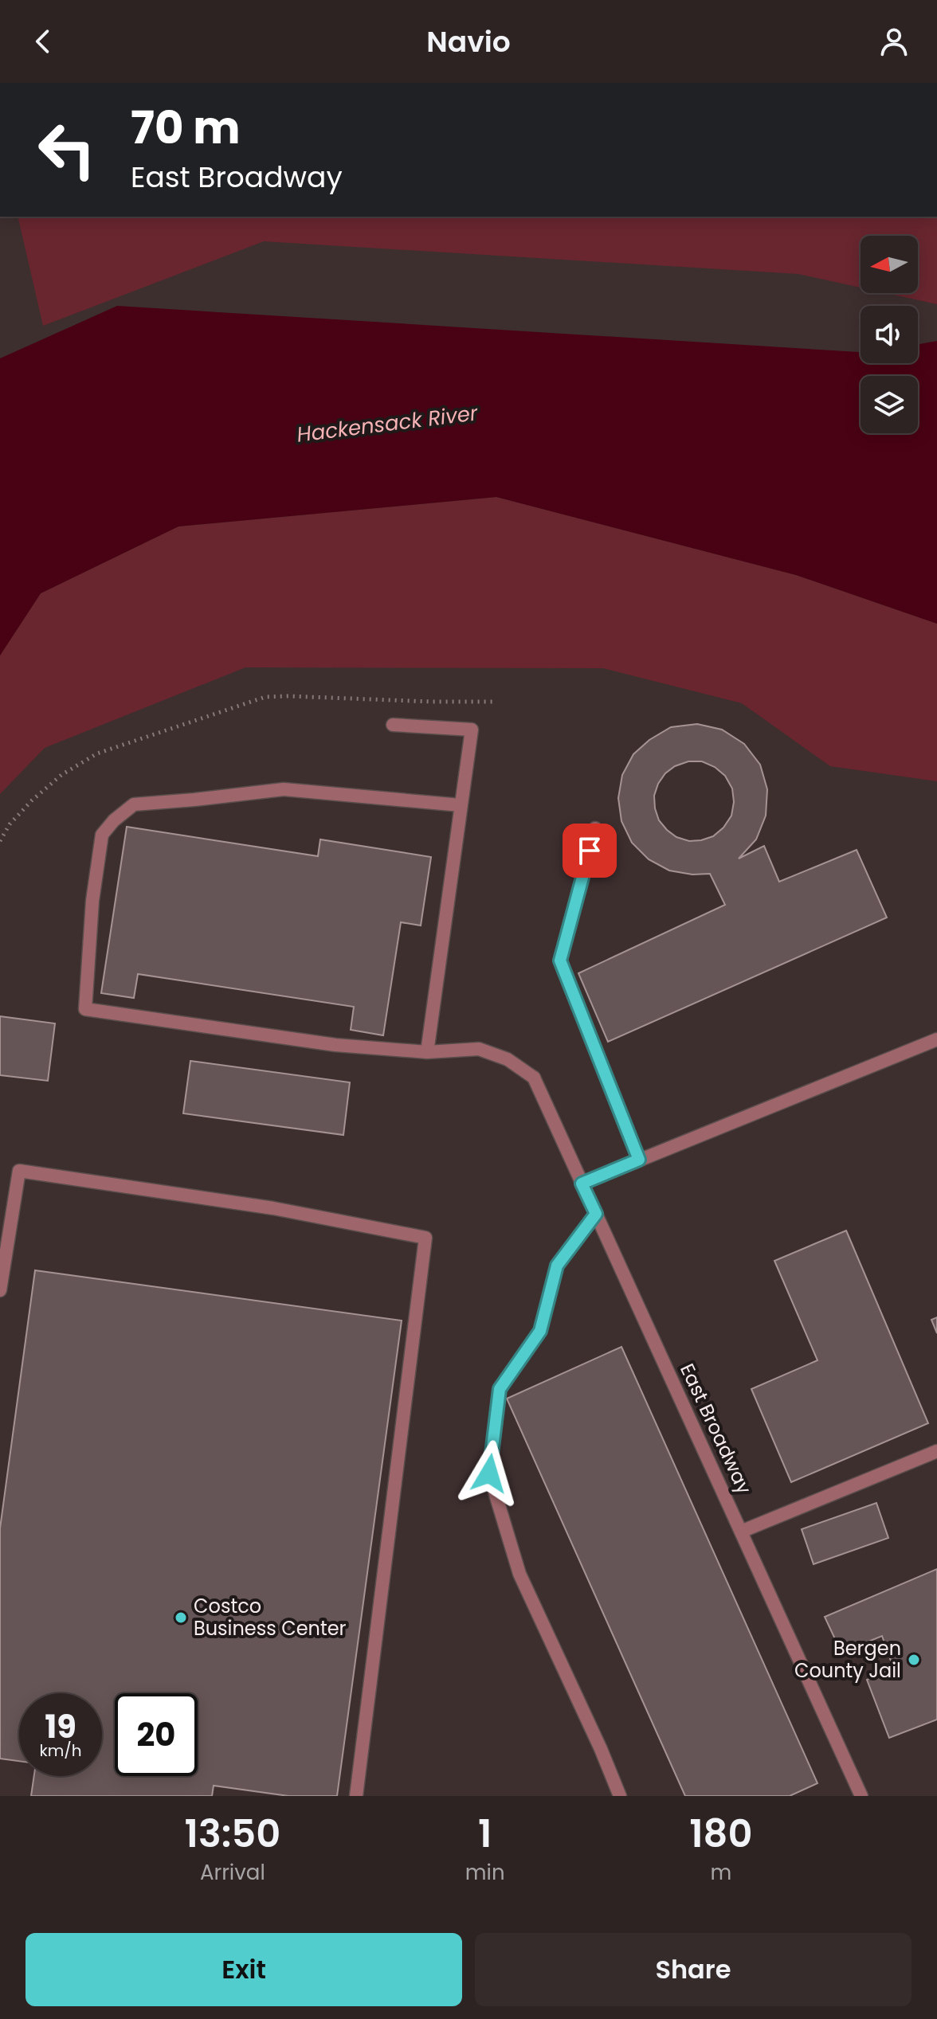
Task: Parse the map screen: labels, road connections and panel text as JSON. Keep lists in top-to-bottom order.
{
  "streets": {
    "street": ["East Broadway"]
  },
  "water": ["Hackensack River"],
  "places": ["Costco Business Center", "Bergen County Jail"],
  "north": "left",
  "page": {
    "header": "Navio",
    "turn": ["70 m", "East Broadway"],
    "speed": "19 km/h",
    "limit": "20",
    "eta": [
      "13:50",
      "Arrival",
      "1",
      "min",
      "180",
      "m"
    ],
    "buttons": ["Exit", "Share"]
  }
}
